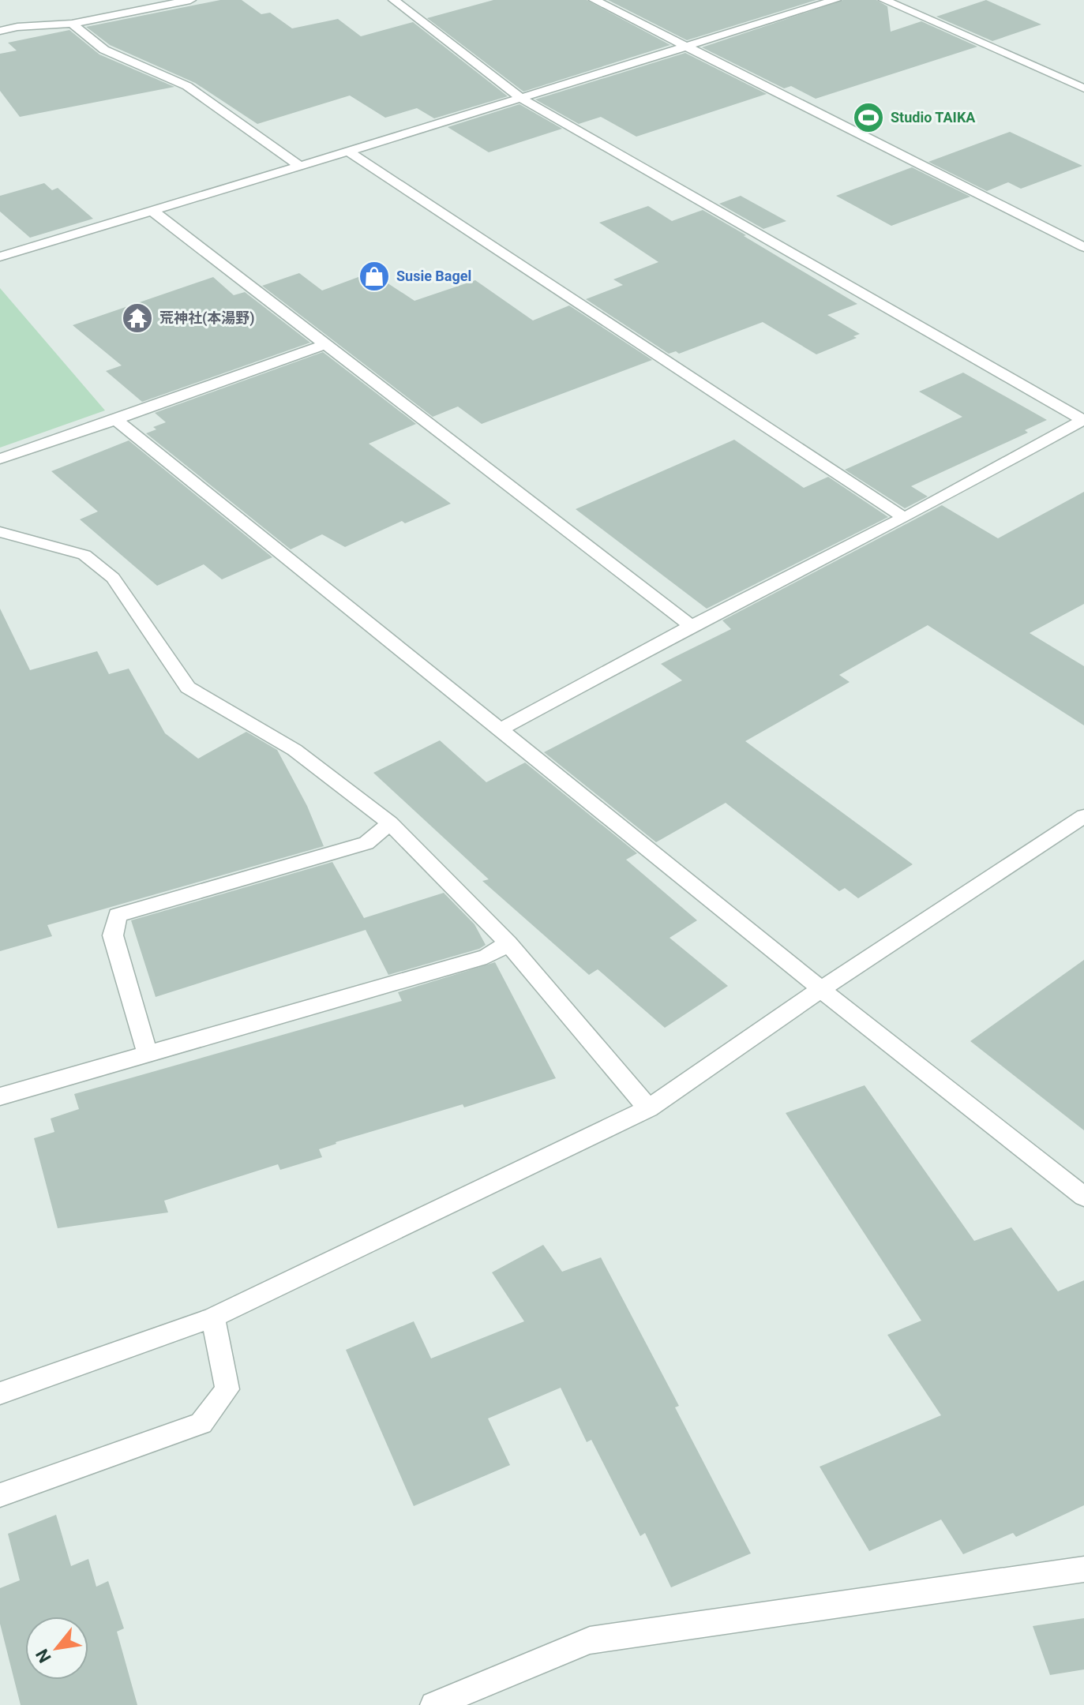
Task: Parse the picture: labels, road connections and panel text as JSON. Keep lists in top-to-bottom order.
{
  "places": {
    "sports": ["Studio TAIKA"],
    "shop": ["Susie Bagel"],
    "temple": ["荒神社(本湯野)"]
  },
  "north": "bottom left"
}
